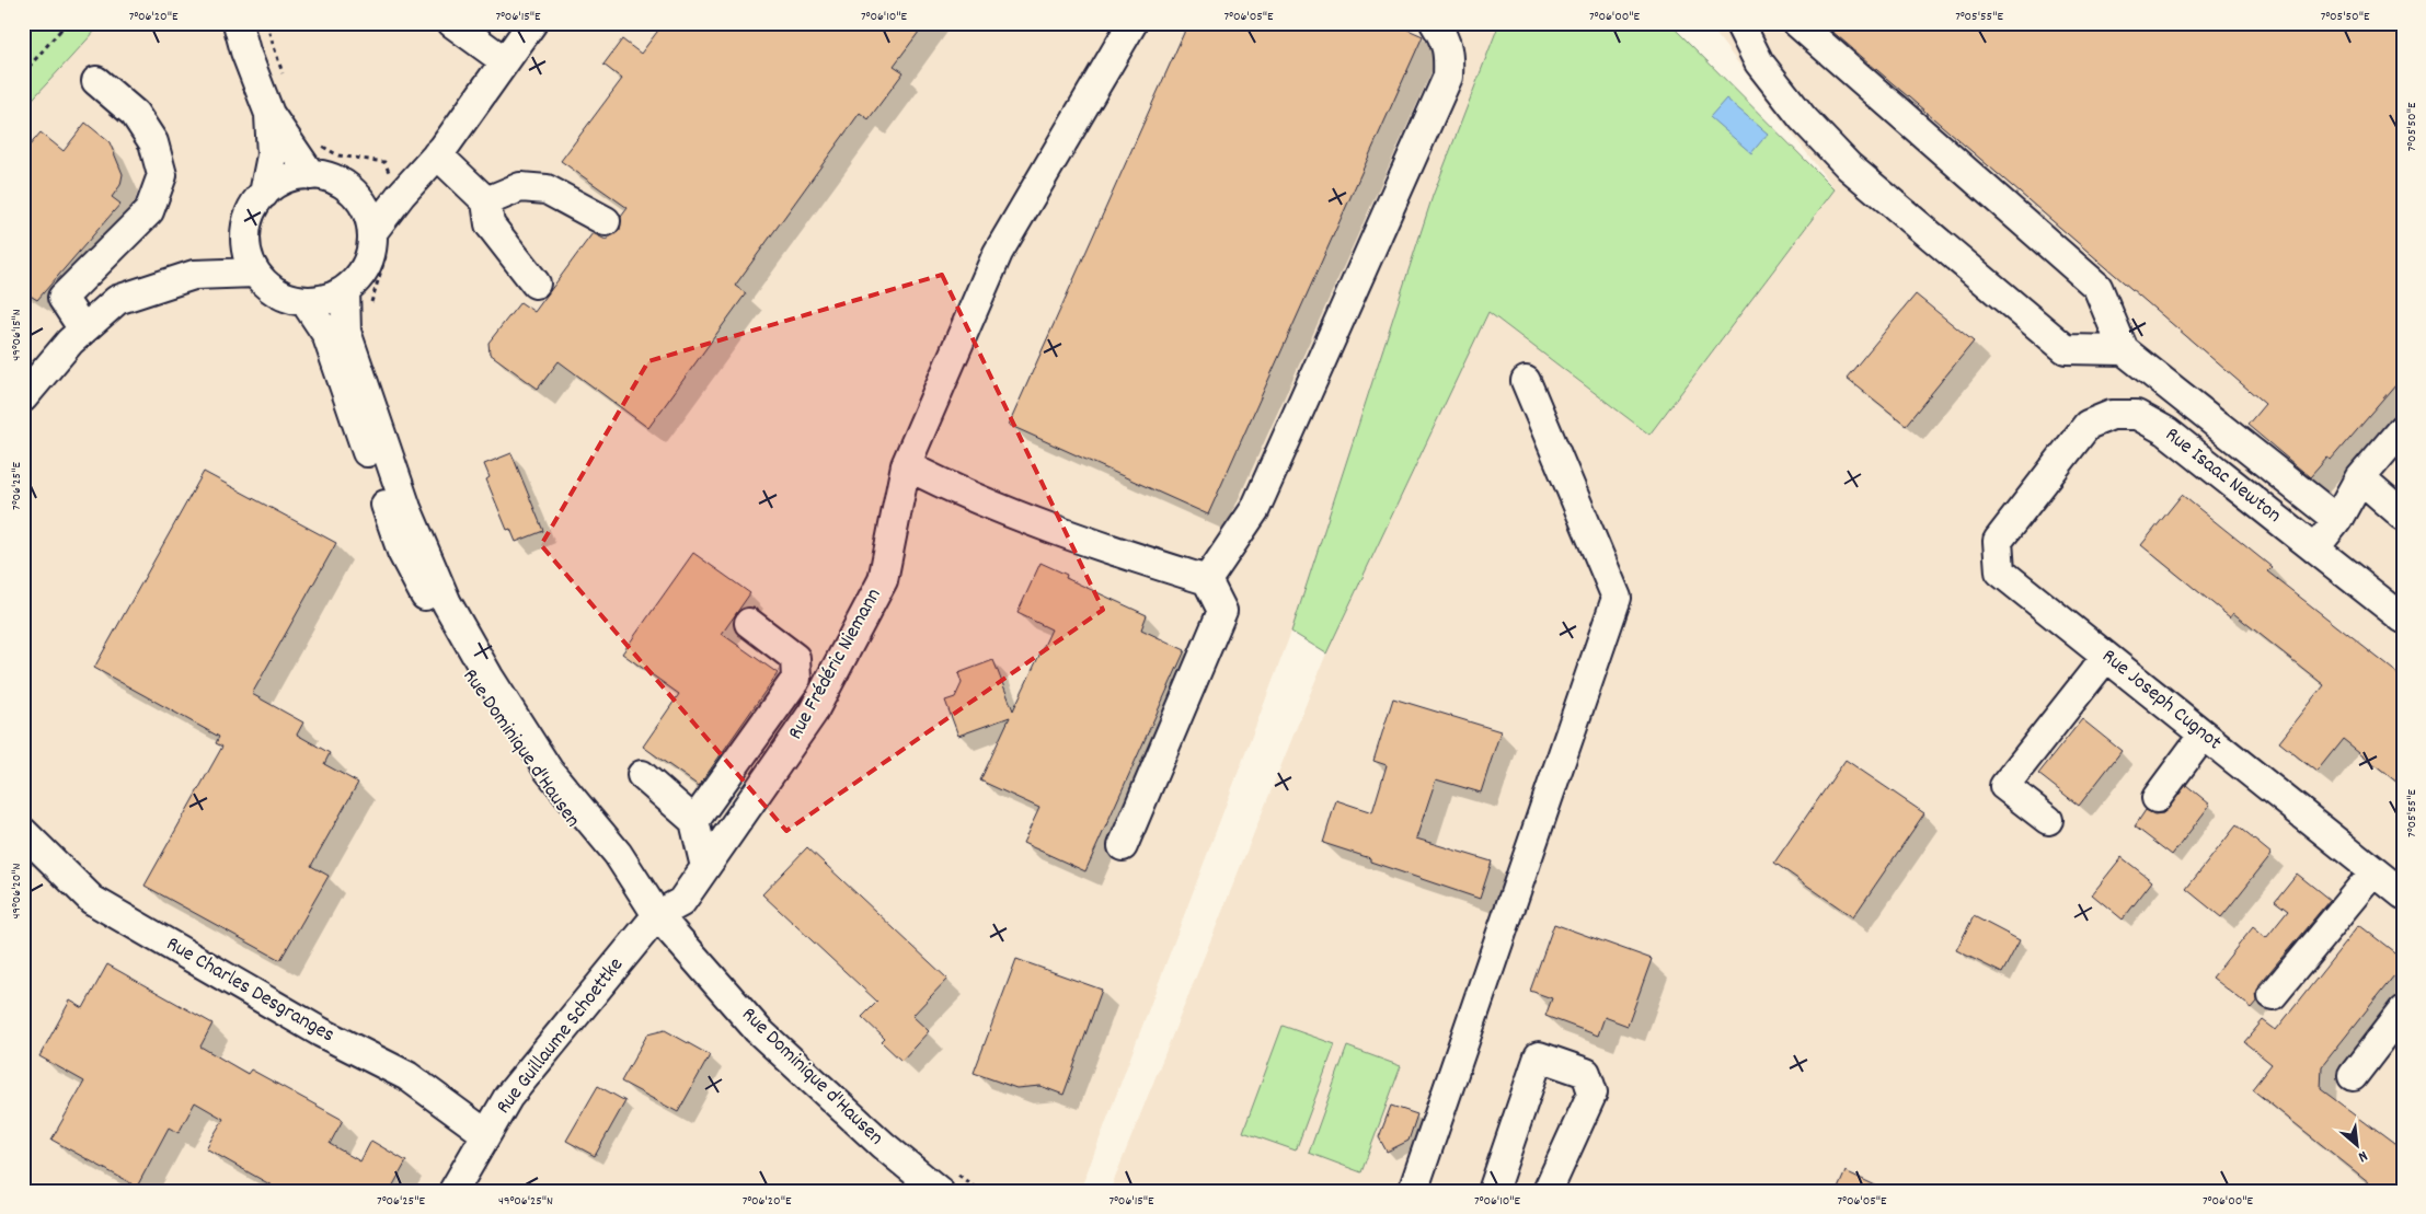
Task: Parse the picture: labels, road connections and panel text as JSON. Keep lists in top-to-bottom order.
{
  "streets": {
    "street": [
      "Rue Isaac Newton",
      "Rue Frédéric Niemann",
      "Rue Joseph Cugnot",
      "Rue Dominique d'Hausen",
      "Rue Charles Desgranges",
      "Rue Guillaume Schoettke"
    ]
  },
  "crossings": [
    ["Rue Isaac Newton", "Rue Joseph Cugnot"],
    ["Rue Frédéric Niemann", "Rue Dominique d'Hausen"],
    ["Rue Frédéric Niemann", "Rue Guillaume Schoettke"],
    ["Rue Dominique d'Hausen", "Rue Guillaume Schoettke"],
    ["Rue Charles Desgranges", "Rue Guillaume Schoettke"]
  ],
  "north": "bottom right",
  "coordinates": [
    "7°06'20\"E",
    "7°06'15\"E",
    "7°06'10\"E",
    "7°06'05\"E",
    "7°06'00\"E",
    "7°05'55\"E",
    "7°05'50\"E",
    "49°06'15\"N",
    "7°06'25\"E",
    "49°06'20\"N",
    "49°06'25\"N"
  ]
}
